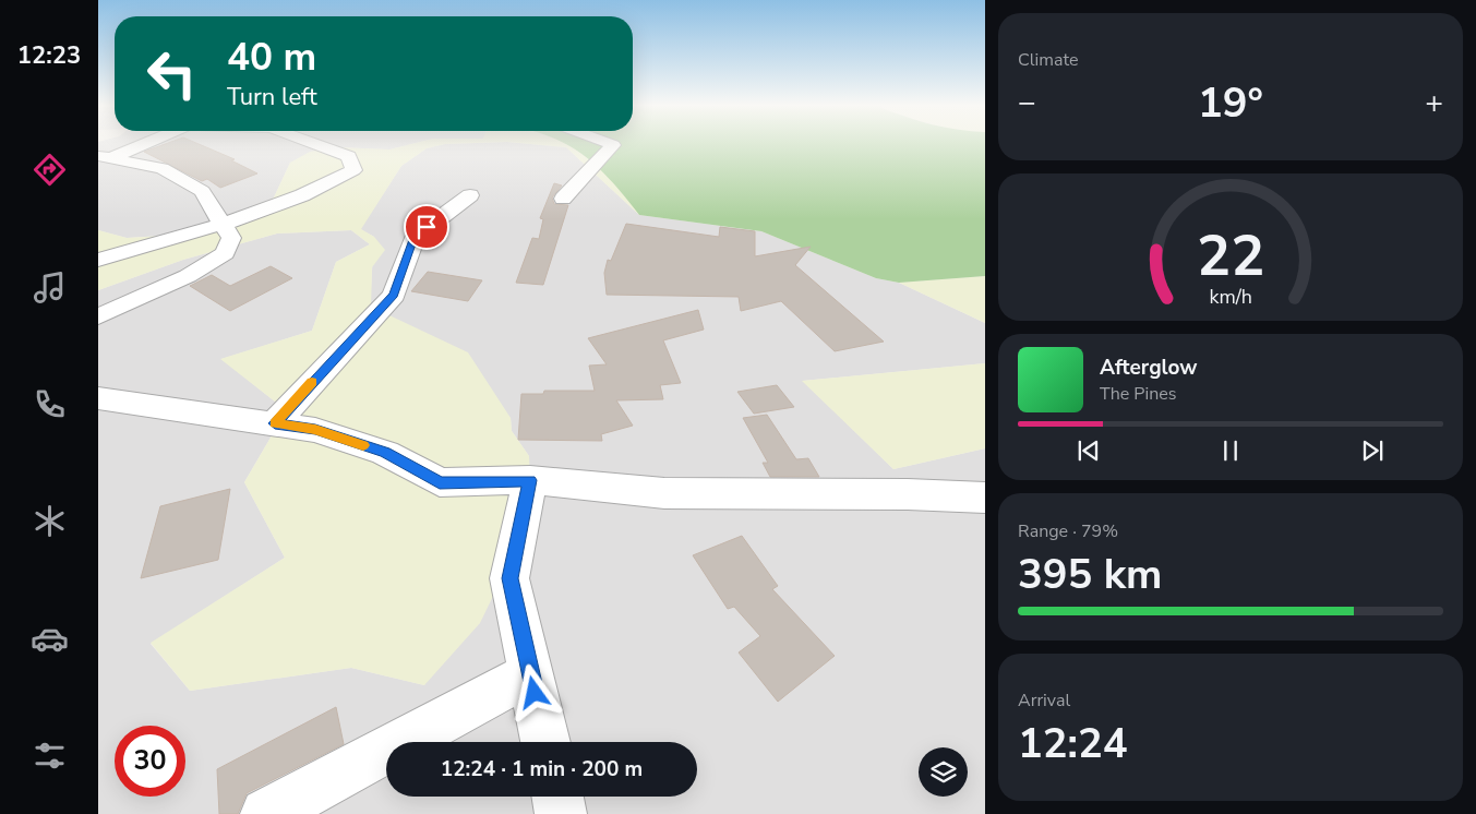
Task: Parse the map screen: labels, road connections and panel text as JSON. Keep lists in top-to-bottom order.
{
  "page": {
    "tabs": "12:23",
    "tile": [
      "Climate",
      ["Range · 79%", "395 km"],
      ["Arrival", "12:24"]
    ],
    "turn": ["40 m", "Turn left"],
    "heat": ["−", "19°", "+"],
    "song": ["Afterglow", "The Pines"],
    "limit": "30",
    "trip": "12:24 · 1 min · 200 m",
    "gauge": ["22", "km/h"]
  }
}
